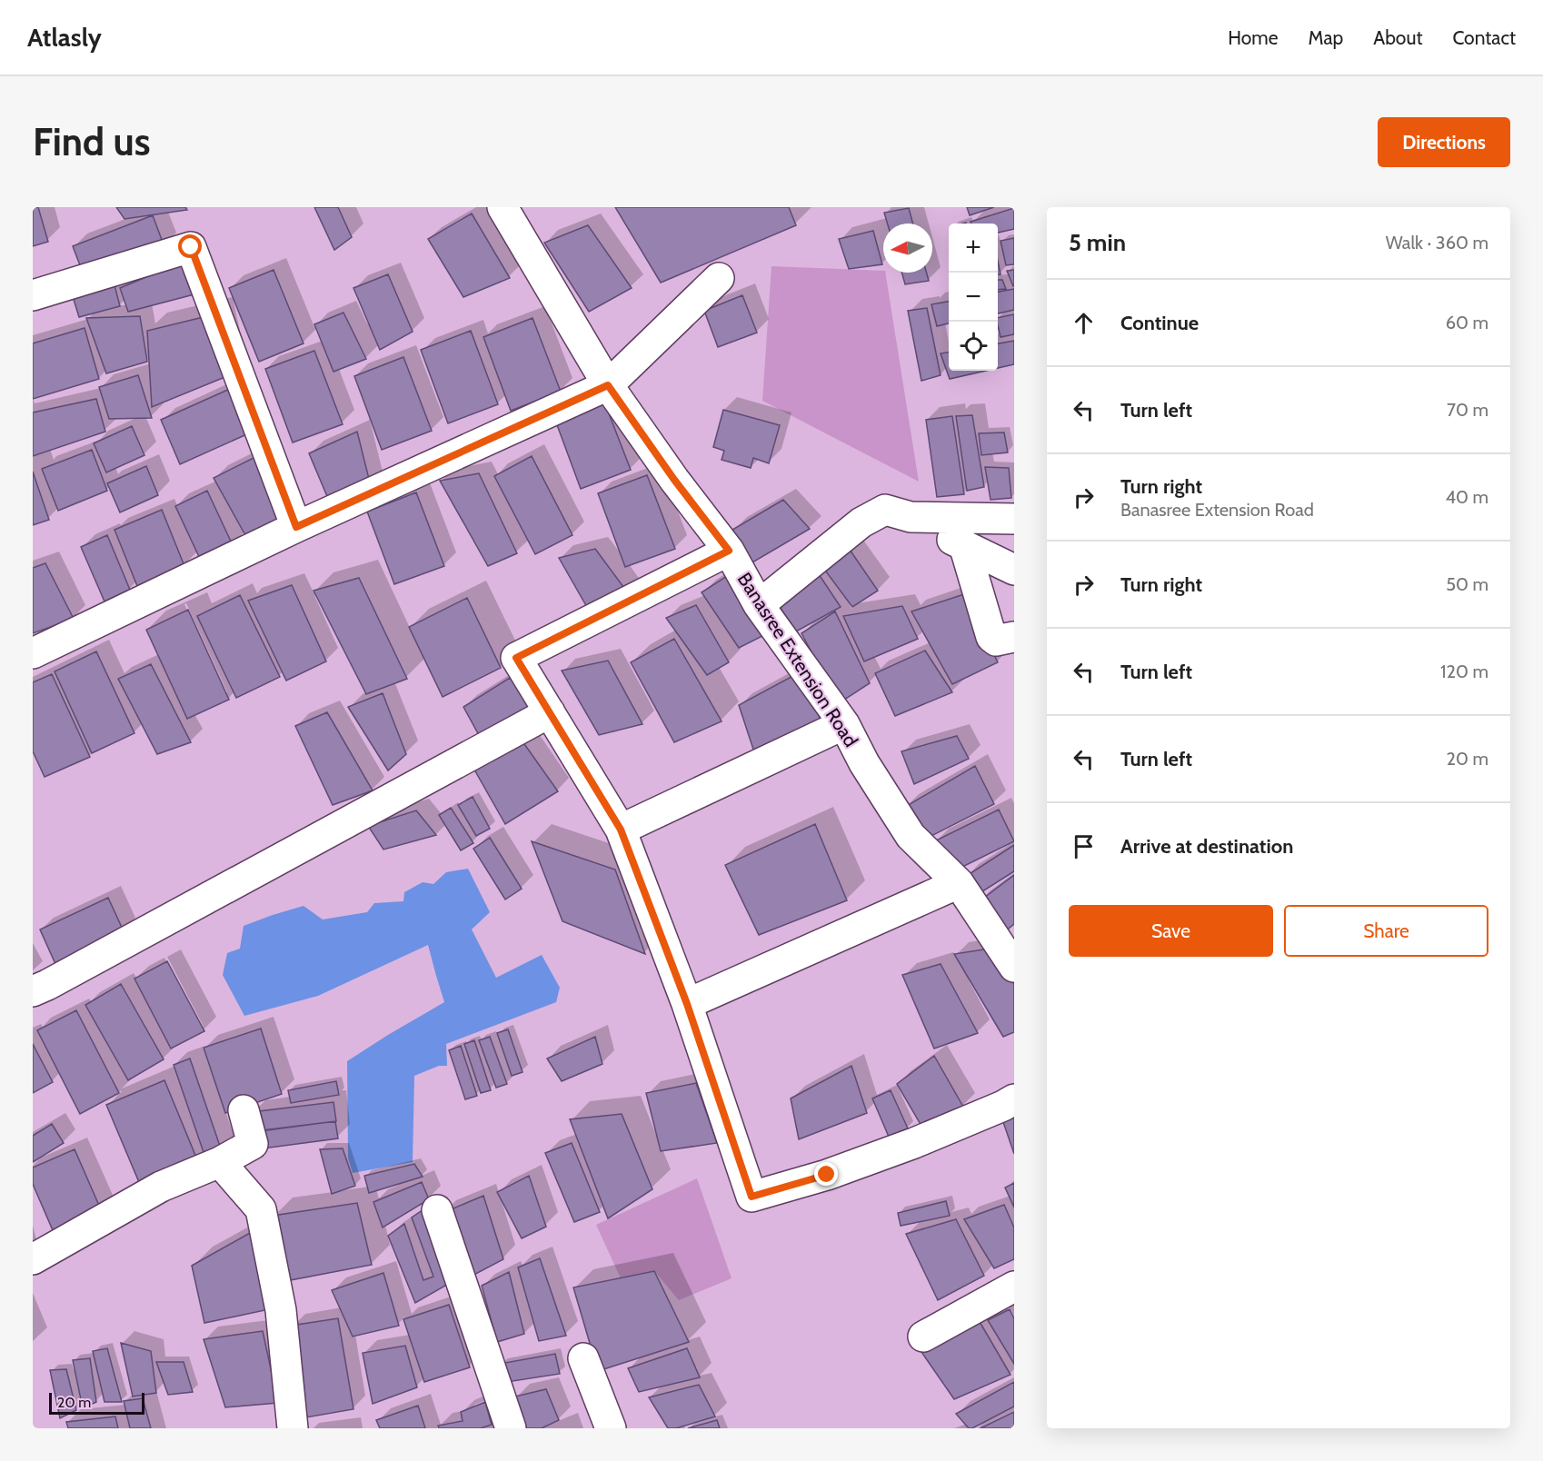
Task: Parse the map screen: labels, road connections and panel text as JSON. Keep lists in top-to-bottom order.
{
  "streets": {
    "street": ["Banasree Extension Road"]
  },
  "scale_bar": "20 m",
  "north": "left",
  "page": {
    "header": "Atlasly",
    "nav": [
      "Home",
      "Map",
      "About",
      "Contact"
    ],
    "buttons": [
      "Directions",
      ["Save", "Share"]
    ],
    "title": "Find us",
    "heading": ["5 min", "Walk · 360 m"],
    "map_buttons": ["+", "−"],
    "list": [
      ["Continue", "60 m"],
      ["Turn left", "70 m"],
      ["Turn right", "Banasree Extension Road", "40 m"],
      ["Turn right", "50 m"],
      ["Turn left", "120 m"],
      ["Turn left", "20 m"],
      "Arrive at destination"
    ],
    "scale": "20 m"
  }
}
